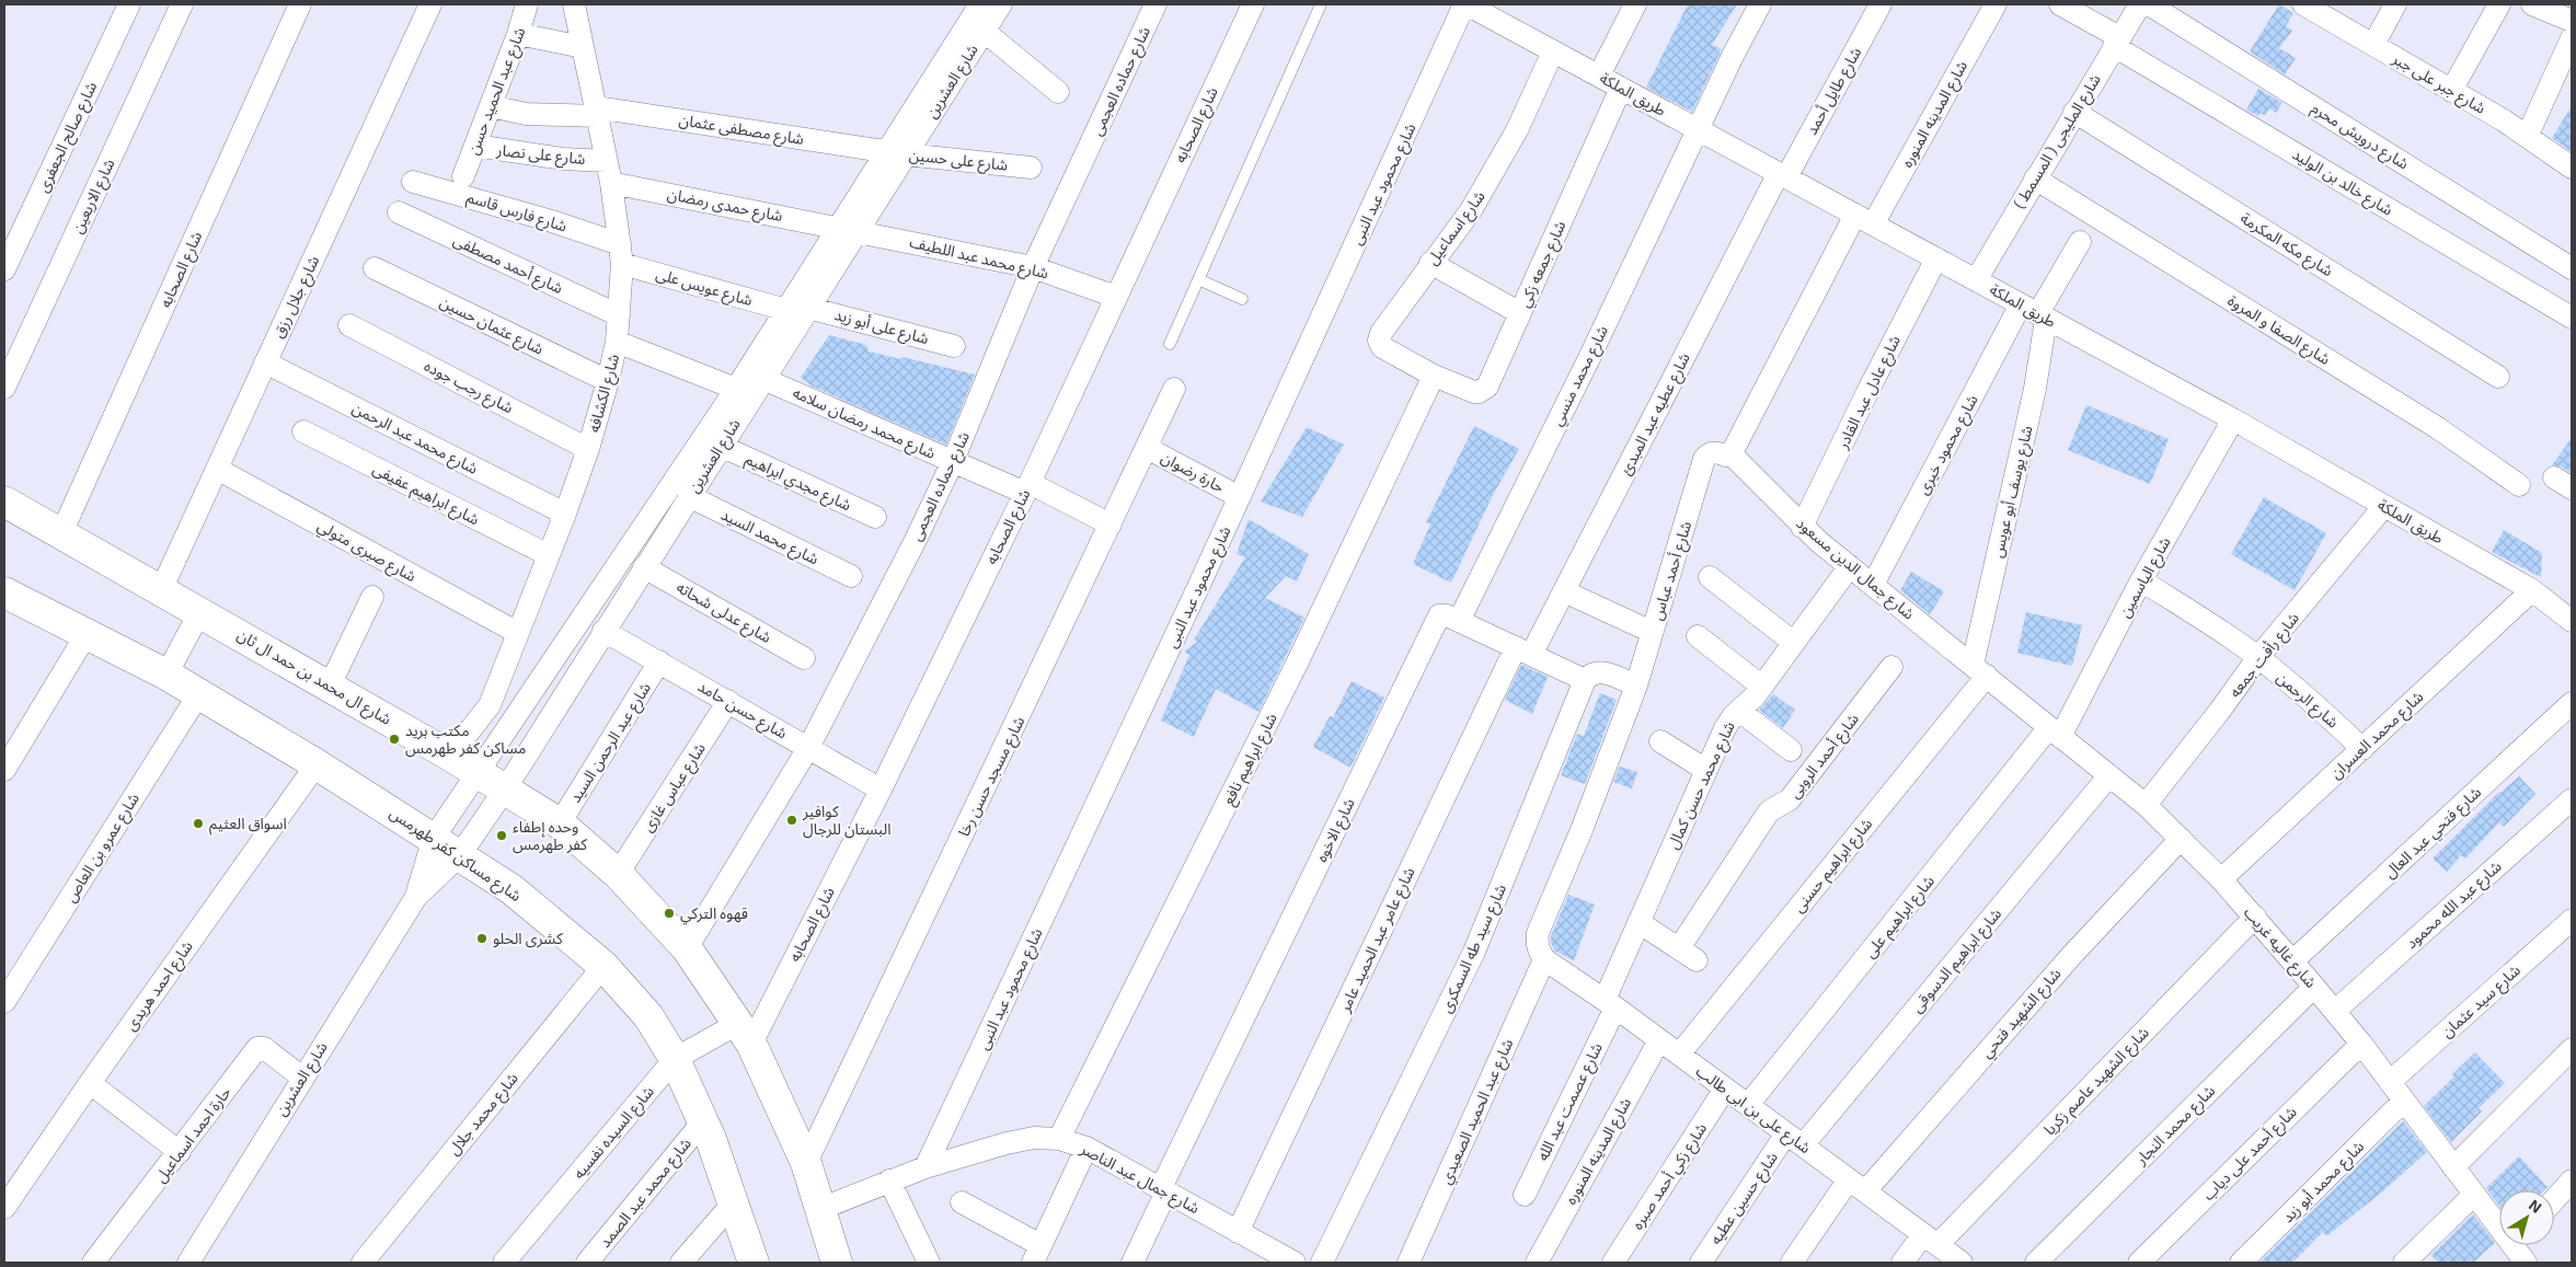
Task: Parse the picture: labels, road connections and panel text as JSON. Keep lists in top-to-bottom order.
{
  "streets": {
    "street": [
      "شارع العشرين",
      "شارع حماده العجمى",
      "شارع جبر على جبر",
      "شارع عبد الحميد حسن",
      "شارع طايل أحمد",
      "طريق الملكة",
      "شارع المدينه المنوره",
      "شارع الصحابه",
      "شارع مصطفى عثمان",
      "شارع درويش محرم",
      "شارع صالح الجعفرى",
      "شارع المليجى ( المسمط )",
      "شارع على نصار",
      "شارع على حسين",
      "شارع خالد بن الوليد",
      "شارع محمود عبد النبى",
      "شارع الاربعين",
      "شارع حمدى رمضان",
      "شارع فارس قاسم",
      "شارع اسماعيل",
      "شارع مكه المكرمة",
      "شارع محمد عبد اللطيف",
      "شارع أحمد مصطفى",
      "شارع جمعه زكي",
      "شارع عويس على",
      "شارع جلال رزق",
      "شارع عثمان حسين",
      "شارع على أبو زيد",
      "شارع الصفا و المروة",
      "شارع محمد منسي",
      "شارع رجب جوده",
      "شارع عادل عبد القادر",
      "شارع الكشافه",
      "شارع عطيه عبد المبدئ",
      "شارع محمد رمضان سلامه",
      "شارع محمد عبد الرحمن",
      "شارع محمود خيرى",
      "حارة رضوان",
      "شارع مجدي ابراهيم",
      "شارع يوسف أبو عويس",
      "شارع ابراهيم عفيفى",
      "شارع محمد السيد",
      "شارع صبرى متولي",
      "شارع جمال الدين مسعود",
      "شارع أحمد عباس",
      "شارع الياسمين",
      "شارع عدلى شحاته",
      "شارع رأفت جمعه",
      "شارع ال محمد بن حمد ال ثان",
      "شارع الرحمن",
      "شارع حسن حامد",
      "شارع محمد العسران",
      "شارع عبد الرحمن السيد",
      "شارع أحمد الروبى",
      "شارع ابراهيم نافع",
      "شارع مسجد حسن رخا",
      "شارع محمد حسن كمال",
      "شارع عباس غازى",
      "شارع الاخوه",
      "شارع فتحي عبد العال",
      "شارع عمرو بن العاص",
      "شارع مساكن كفر طهرمس",
      "شارع ابراهيم حسنى",
      "شارع عبد الله محمود",
      "شارع ابراهيم على",
      "شارع عامر عبد الحميد عامر",
      "شارع غاليه غريب",
      "شارع سيد طه السمكرى",
      "شارع ابراهيم الدسوقى",
      "شارع احمد هريدى",
      "شارع سيد عثمان",
      "شارع الشهيد فتحي",
      "شارع الشهيد عاصم زكريا",
      "شارع عصمت عبد الله",
      "شارع على بن ابى طالب",
      "شارع عبد الحميد الصعيدي",
      "شارع محمد جلال",
      "شارع محمد النجار",
      "شارع السيده نفسيه",
      "حارة احمد اسماعيل",
      "شارع أحمد على دياب",
      "شارع زكي أحمد صبره",
      "شارع جمال عبد الناصر",
      "شارع محمد أبو زيد",
      "شارع محمد عبد الصمد",
      "شارع حسين عطيه"
    ]
  },
  "crossings": [
    ["شارع العشرين", "شارع مصطفى عثمان"],
    ["شارع العشرين", "شارع على حسين"],
    ["شارع العشرين", "شارع حمدى رمضان"],
    ["شارع العشرين", "شارع محمد عبد اللطيف"],
    ["شارع العشرين", "شارع عويس على"],
    ["شارع العشرين", "شارع على أبو زيد"],
    ["شارع العشرين", "شارع محمد رمضان سلامه"],
    ["شارع العشرين", "شارع مجدي ابراهيم"],
    ["شارع العشرين", "شارع محمد السيد"],
    ["شارع العشرين", "شارع عدلى شحاته"],
    ["شارع العشرين", "شارع ال محمد بن حمد ال ثان"],
    ["شارع العشرين", "شارع حسن حامد"],
    ["شارع العشرين", "شارع مساكن كفر طهرمس"],
    ["شارع العشرين", "حارة احمد اسماعيل"],
    ["شارع حماده العجمى", "شارع محمد عبد اللطيف"],
    ["شارع حماده العجمى", "شارع محمد رمضان سلامه"],
    ["شارع حماده العجمى", "شارع ال محمد بن حمد ال ثان"],
    ["شارع حماده العجمى", "شارع حسن حامد"],
    ["شارع عبد الحميد حسن", "شارع مصطفى عثمان"],
    ["شارع عبد الحميد حسن", "شارع على نصار"],
    ["شارع طايل أحمد", "طريق الملكة"],
    ["شارع طايل أحمد", "شارع عطيه عبد المبدئ"],
    ["طريق الملكة", "شارع المدينه المنوره"],
    ["طريق الملكة", "شارع المليجى ( المسمط )"],
    ["طريق الملكة", "شارع محمود عبد النبى"],
    ["طريق الملكة", "شارع اسماعيل"],
    ["طريق الملكة", "شارع جمعه زكي"],
    ["طريق الملكة", "شارع محمد منسي"],
    ["طريق الملكة", "شارع عادل عبد القادر"],
    ["طريق الملكة", "شارع عطيه عبد المبدئ"],
    ["طريق الملكة", "شارع محمود خيرى"],
    ["طريق الملكة", "شارع يوسف أبو عويس"],
    ["طريق الملكة", "شارع الياسمين"],
    ["طريق الملكة", "شارع رأفت جمعه"],
    ["طريق الملكة", "شارع محمد العسران"],
    ["شارع المدينه المنوره", "شارع على بن ابى طالب"],
    ["شارع الصحابه", "شارع محمد عبد اللطيف"],
    ["شارع الصحابه", "شارع محمد رمضان سلامه"],
    ["شارع الصحابه", "شارع ال محمد بن حمد ال ثان"],
    ["شارع الصحابه", "شارع حسن حامد"],
    ["شارع الصحابه", "شارع السيده نفسيه"],
    ["شارع مصطفى عثمان", "شارع على حسين"],
    ["شارع مصطفى عثمان", "شارع الكشافه"],
    ["شارع المليجى ( المسمط )", "شارع خالد بن الوليد"],
    ["شارع المليجى ( المسمط )", "شارع مكه المكرمة"],
    ["شارع المليجى ( المسمط )", "شارع الصفا و المروة"],
    ["شارع على نصار", "شارع الكشافه"],
    ["شارع محمود عبد النبى", "حارة رضوان"],
    ["شارع محمود عبد النبى", "شارع جمال عبد الناصر"],
    ["شارع حمدى رمضان", "شارع محمد عبد اللطيف"],
    ["شارع حمدى رمضان", "شارع الكشافه"],
    ["شارع فارس قاسم", "شارع عويس على"],
    ["شارع فارس قاسم", "شارع الكشافه"],
    ["شارع اسماعيل", "شارع جمعه زكي"],
    ["شارع اسماعيل", "شارع ابراهيم نافع"],
    ["شارع أحمد مصطفى", "شارع الكشافه"],
    ["شارع جمعه زكي", "شارع ابراهيم نافع"],
    ["شارع عويس على", "شارع الكشافه"],
    ["شارع جلال رزق", "شارع محمد عبد الرحمن"],
    ["شارع جلال رزق", "شارع صبرى متولي"],
    ["شارع جلال رزق", "شارع ال محمد بن حمد ال ثان"],
    ["شارع عثمان حسين", "شارع الكشافه"],
    ["شارع محمد منسي", "شارع الاخوه"],
    ["شارع رجب جوده", "شارع الكشافه"],
    ["شارع عادل عبد القادر", "شارع جمال الدين مسعود"],
    ["شارع الكشافه", "شارع محمد عبد الرحمن"],
    ["شارع الكشافه", "شارع ابراهيم عفيفى"],
    ["شارع الكشافه", "شارع صبرى متولي"],
    ["شارع الكشافه", "شارع ال محمد بن حمد ال ثان"],
    ["شارع عطيه عبد المبدئ", "شارع الاخوه"],
    ["شارع عطيه عبد المبدئ", "شارع عامر عبد الحميد عامر"],
    ["شارع محمد رمضان سلامه", "شارع مسجد حسن رخا"],
    ["شارع محمود خيرى", "شارع يوسف أبو عويس"],
    ["شارع محمود خيرى", "شارع جمال الدين مسعود"],
    ["حارة رضوان", "شارع مسجد حسن رخا"],
    ["شارع يوسف أبو عويس", "شارع جمال الدين مسعود"],
    ["شارع يوسف أبو عويس", "شارع ابراهيم حسنى"],
    ["شارع يوسف أبو عويس", "شارع غاليه غريب"],
    ["شارع جمال الدين مسعود", "شارع أحمد عباس"],
    ["شارع جمال الدين مسعود", "شارع محمد حسن كمال"],
    ["شارع جمال الدين مسعود", "شارع ابراهيم حسنى"],
    ["شارع جمال الدين مسعود", "شارع غاليه غريب"],
    ["شارع أحمد عباس", "شارع على بن ابى طالب"],
    ["شارع أحمد عباس", "شارع عبد الحميد الصعيدي"],
    ["شارع الياسمين", "شارع الرحمن"],
    ["شارع الياسمين", "شارع ابراهيم على"],
    ["شارع الياسمين", "شارع غاليه غريب"],
    ["شارع رأفت جمعه", "شارع الرحمن"],
    ["شارع رأفت جمعه", "شارع غاليه غريب"],
    ["شارع ال محمد بن حمد ال ثان", "شارع عبد الرحمن السيد"],
    ["شارع ال محمد بن حمد ال ثان", "شارع مسجد حسن رخا"],
    ["شارع ال محمد بن حمد ال ثان", "شارع عباس غازى"],
    ["شارع ال محمد بن حمد ال ثان", "شارع السيده نفسيه"],
    ["شارع ال محمد بن حمد ال ثان", "شارع جمال عبد الناصر"],
    ["شارع الرحمن", "شارع محمد العسران"],
    ["شارع حسن حامد", "شارع عبد الرحمن السيد"],
    ["شارع حسن حامد", "شارع عباس غازى"],
    ["شارع محمد العسران", "شارع غاليه غريب"],
    ["شارع ابراهيم نافع", "شارع جمال عبد الناصر"],
    ["شارع محمد حسن كمال", "شارع عصمت عبد الله"],
    ["شارع محمد حسن كمال", "شارع على بن ابى طالب"],
    ["شارع الاخوه", "شارع عامر عبد الحميد عامر"],
    ["شارع الاخوه", "شارع سيد طه السمكرى"],
    ["شارع الاخوه", "شارع جمال عبد الناصر"],
    ["شارع فتحي عبد العال", "شارع غاليه غريب"],
    ["شارع عمرو بن العاص", "شارع مساكن كفر طهرمس"],
    ["شارع مساكن كفر طهرمس", "شارع احمد هريدى"],
    ["شارع مساكن كفر طهرمس", "شارع محمد جلال"],
    ["شارع مساكن كفر طهرمس", "شارع السيده نفسيه"],
    ["شارع مساكن كفر طهرمس", "شارع محمد عبد الصمد"],
    ["شارع ابراهيم حسنى", "شارع غاليه غريب"],
    ["شارع ابراهيم حسنى", "شارع على بن ابى طالب"],
    ["شارع عبد الله محمود", "شارع غاليه غريب"],
    ["شارع ابراهيم على", "شارع غاليه غريب"],
    ["شارع ابراهيم على", "شارع على بن ابى طالب"],
    ["شارع عامر عبد الحميد عامر", "شارع جمال عبد الناصر"],
    ["شارع غاليه غريب", "شارع ابراهيم الدسوقى"],
    ["شارع غاليه غريب", "شارع سيد عثمان"],
    ["شارع غاليه غريب", "شارع الشهيد فتحي"],
    ["شارع غاليه غريب", "شارع الشهيد عاصم زكريا"],
    ["شارع غاليه غريب", "شارع محمد النجار"],
    ["شارع غاليه غريب", "شارع أحمد على دياب"],
    ["شارع غاليه غريب", "شارع محمد أبو زيد"],
    ["شارع ابراهيم الدسوقى", "شارع على بن ابى طالب"],
    ["شارع ابراهيم الدسوقى", "شارع حسين عطيه"],
    ["شارع الشهيد فتحي", "شارع على بن ابى طالب"],
    ["شارع الشهيد عاصم زكريا", "شارع على بن ابى طالب"],
    ["شارع عصمت عبد الله", "شارع على بن ابى طالب"],
    ["شارع على بن ابى طالب", "شارع عبد الحميد الصعيدي"],
    ["شارع على بن ابى طالب", "شارع زكي أحمد صبره"],
    ["شارع على بن ابى طالب", "شارع حسين عطيه"]
  ],
  "places": [
    "مكتب بريد مساكن كفر طهرمس",
    "كوافير البستان للرجال",
    "اسواق العثيم",
    "وحده إطفاء كفر طهرمس",
    "قهوه التركي",
    "كشرى الحلو"
  ],
  "north": "top right"
}
